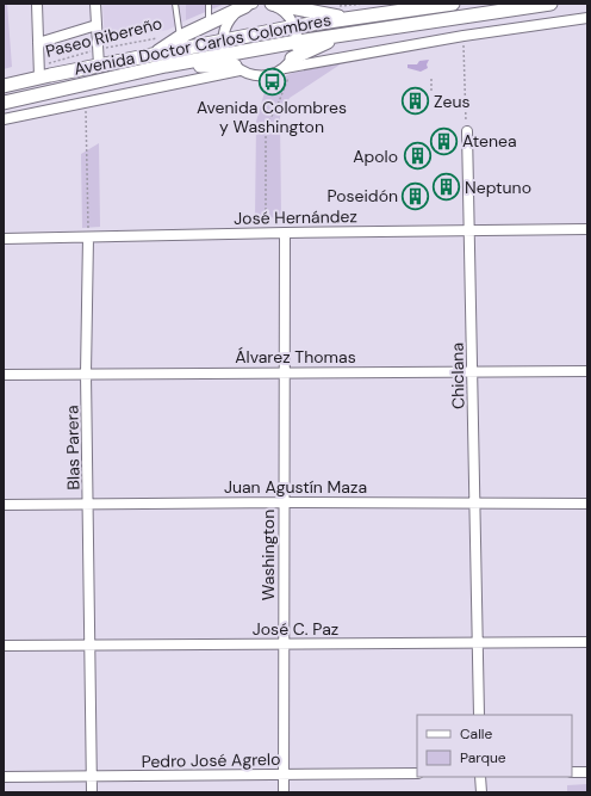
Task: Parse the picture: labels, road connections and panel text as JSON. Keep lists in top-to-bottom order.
{
  "streets": {
    "main road": ["Avenida Doctor Carlos Colombres"],
    "street": [
      "José Hernández",
      "Álvarez Thomas",
      "Chiclana",
      "Blas Parera",
      "Juan Agustín Maza",
      "Washington",
      "José C. Paz",
      "Pedro José Agrelo"
    ],
    "path": ["Paseo Ribereño"]
  },
  "crossings": [
    ["Paseo Ribereño", "Avenida Doctor Carlos Colombres"],
    ["José Hernández", "Chiclana"],
    ["José Hernández", "Blas Parera"],
    ["José Hernández", "Washington"],
    ["Álvarez Thomas", "Chiclana"],
    ["Álvarez Thomas", "Blas Parera"],
    ["Álvarez Thomas", "Washington"],
    ["Chiclana", "Juan Agustín Maza"],
    ["Chiclana", "José C. Paz"],
    ["Blas Parera", "Juan Agustín Maza"],
    ["Blas Parera", "José C. Paz"],
    ["Blas Parera", "Pedro José Agrelo"],
    ["Juan Agustín Maza", "Washington"],
    ["Washington", "José C. Paz"],
    ["Washington", "Pedro José Agrelo"]
  ],
  "places": {
    "bus stop": ["Avenida Colombres y Washington"],
    "building": [
      "Zeus",
      "Atenea",
      "Apolo",
      "Neptuno",
      "Poseidón"
    ]
  },
  "legend": ["Calle", "Parque"]
}
